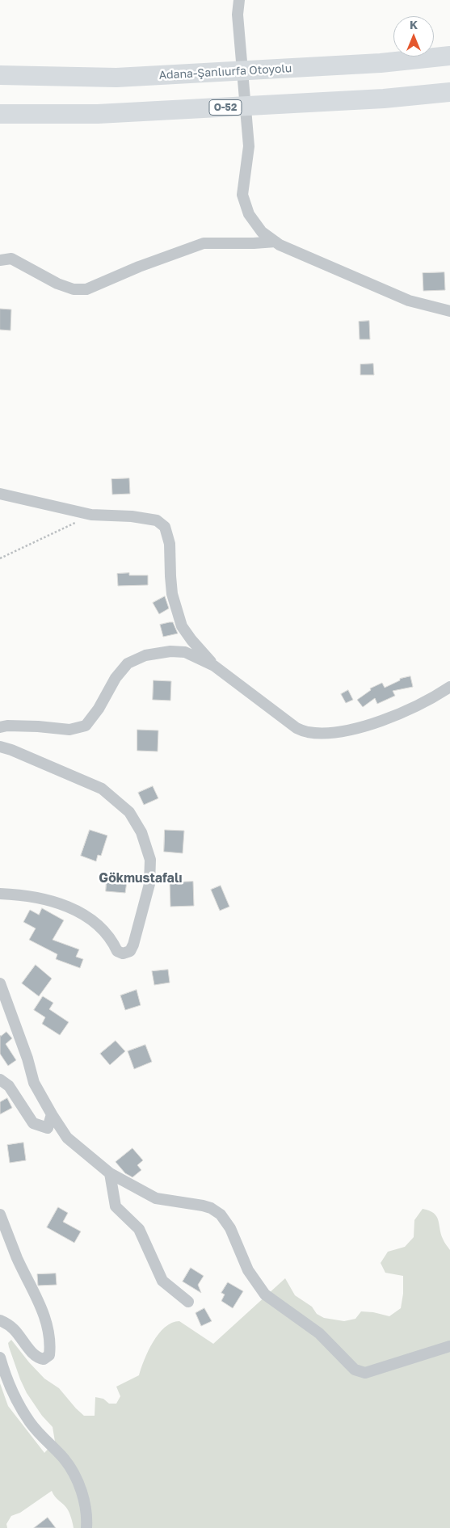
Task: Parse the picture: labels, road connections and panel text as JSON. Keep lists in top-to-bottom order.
{
  "streets": {
    "highway": ["Adana-Şanlıurfa Otoyolu", "O-52"]
  },
  "districts": ["Gökmustafalı"],
  "north": "top"
}
